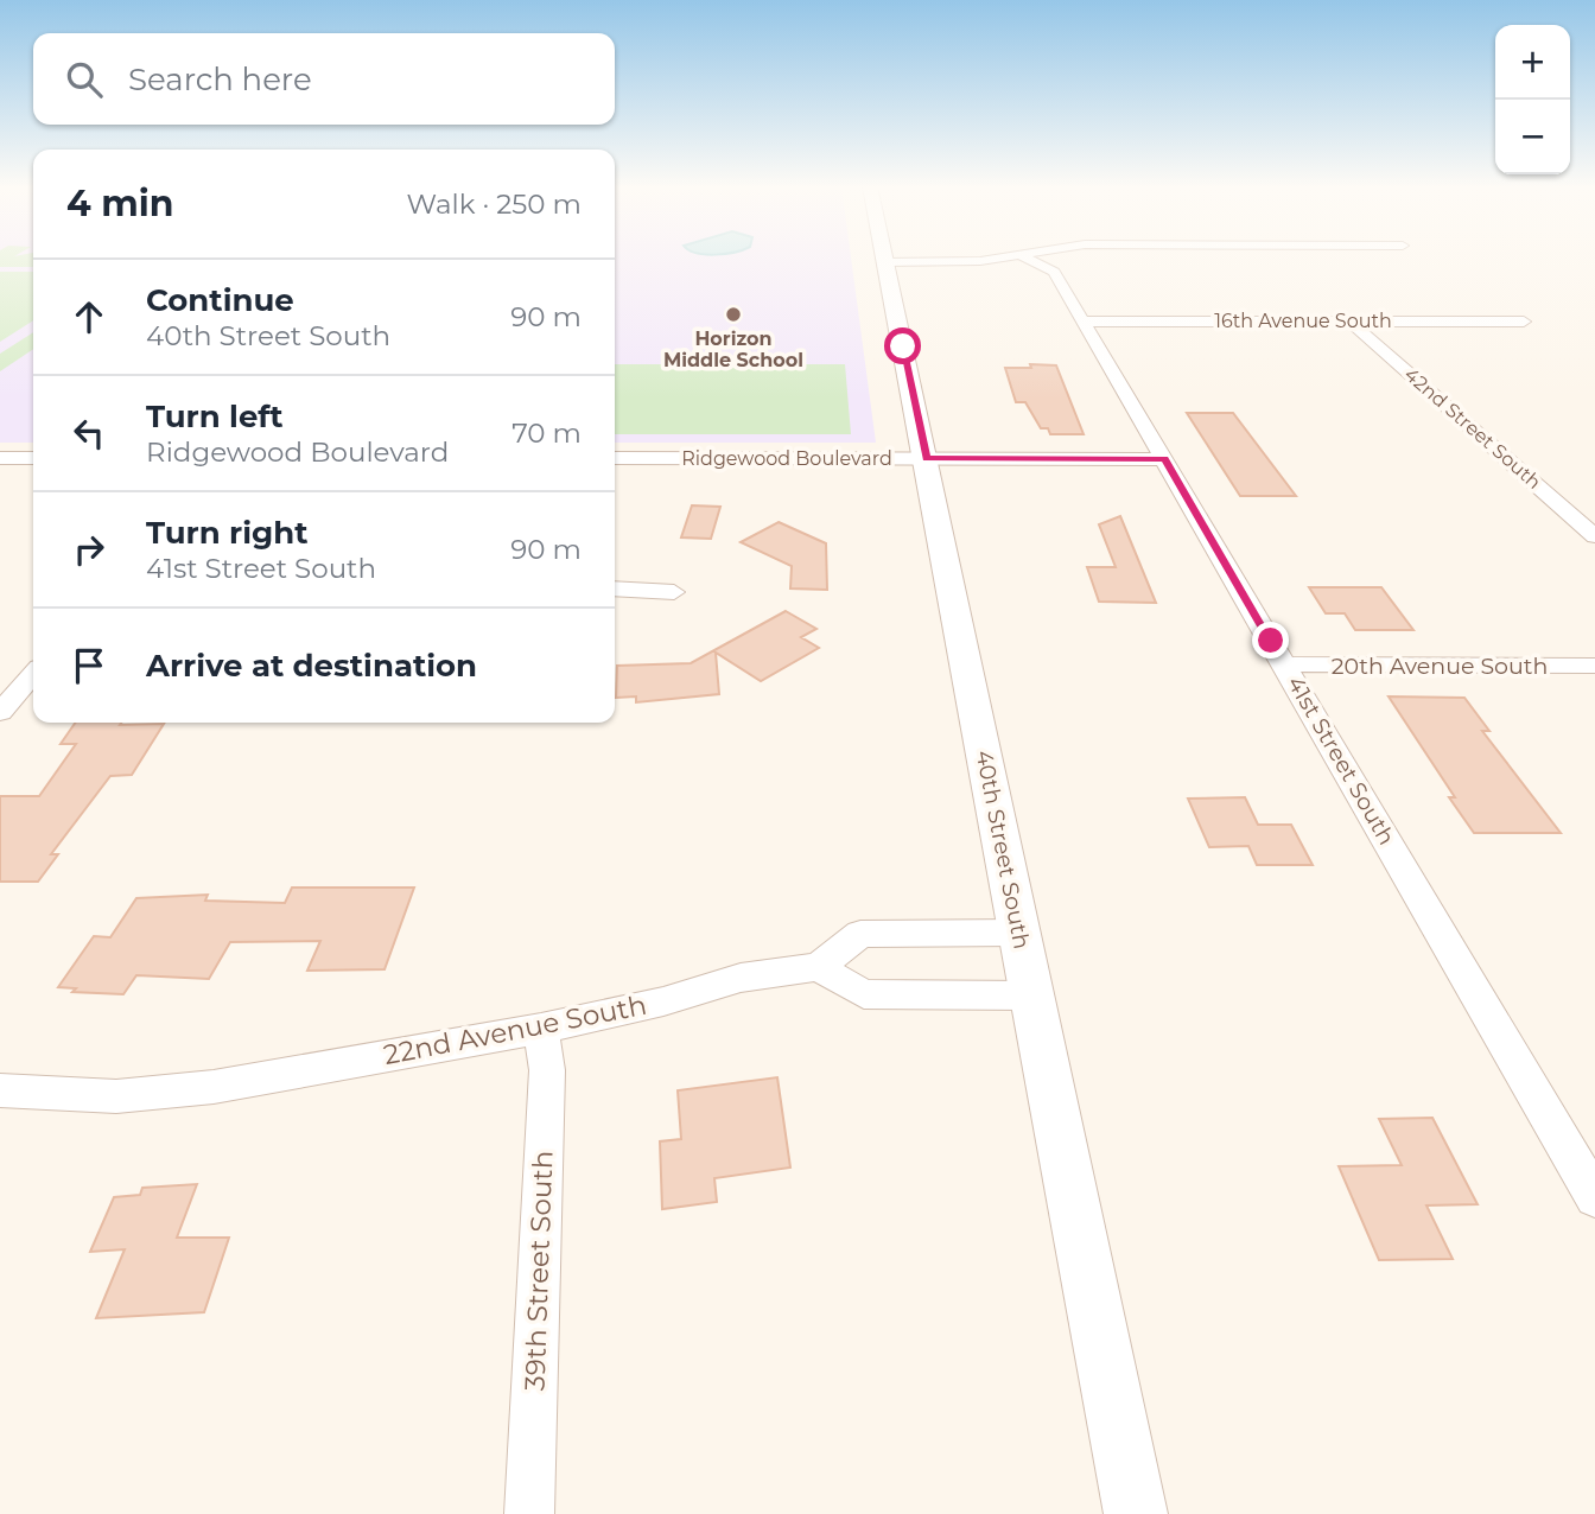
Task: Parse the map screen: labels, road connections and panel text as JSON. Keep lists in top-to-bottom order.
{
  "streets": {
    "street": [
      "16th Avenue South",
      "42nd Street South",
      "Ridgewood Boulevard",
      "20th Avenue South",
      "41st Street South",
      "40th Street South",
      "22nd Avenue South",
      "39th Street South"
    ]
  },
  "crossings": [
    ["16th Avenue South", "42nd Street South"],
    ["16th Avenue South", "41st Street South"],
    ["Ridgewood Boulevard", "41st Street South"],
    ["Ridgewood Boulevard", "40th Street South"],
    ["20th Avenue South", "41st Street South"],
    ["22nd Avenue South", "39th Street South"]
  ],
  "places": ["Horizon Middle School"],
  "page": {
    "map_buttons": ["+", "−"],
    "search": "Search here",
    "heading": ["4 min", "Walk · 250 m"],
    "list": [
      ["Continue", "40th Street South", "90 m"],
      ["Turn left", "Ridgewood Boulevard", "70 m"],
      ["Turn right", "41st Street South", "90 m"],
      "Arrive at destination"
    ]
  }
}
